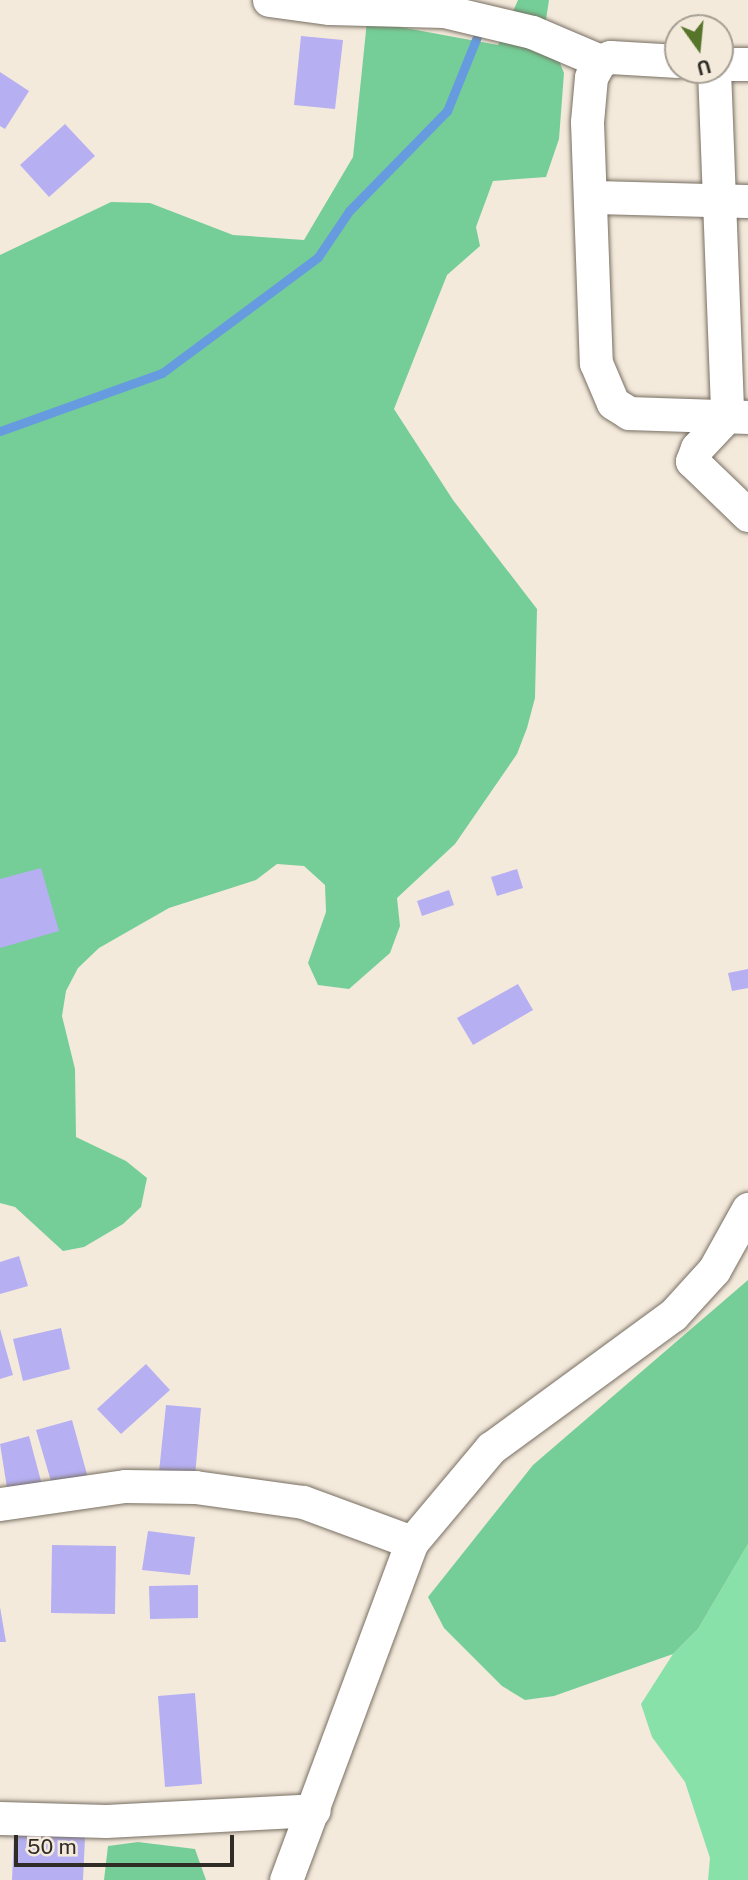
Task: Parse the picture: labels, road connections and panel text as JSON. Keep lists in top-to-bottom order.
{
  "scale_bar": "50 m",
  "north": "bottom"
}
